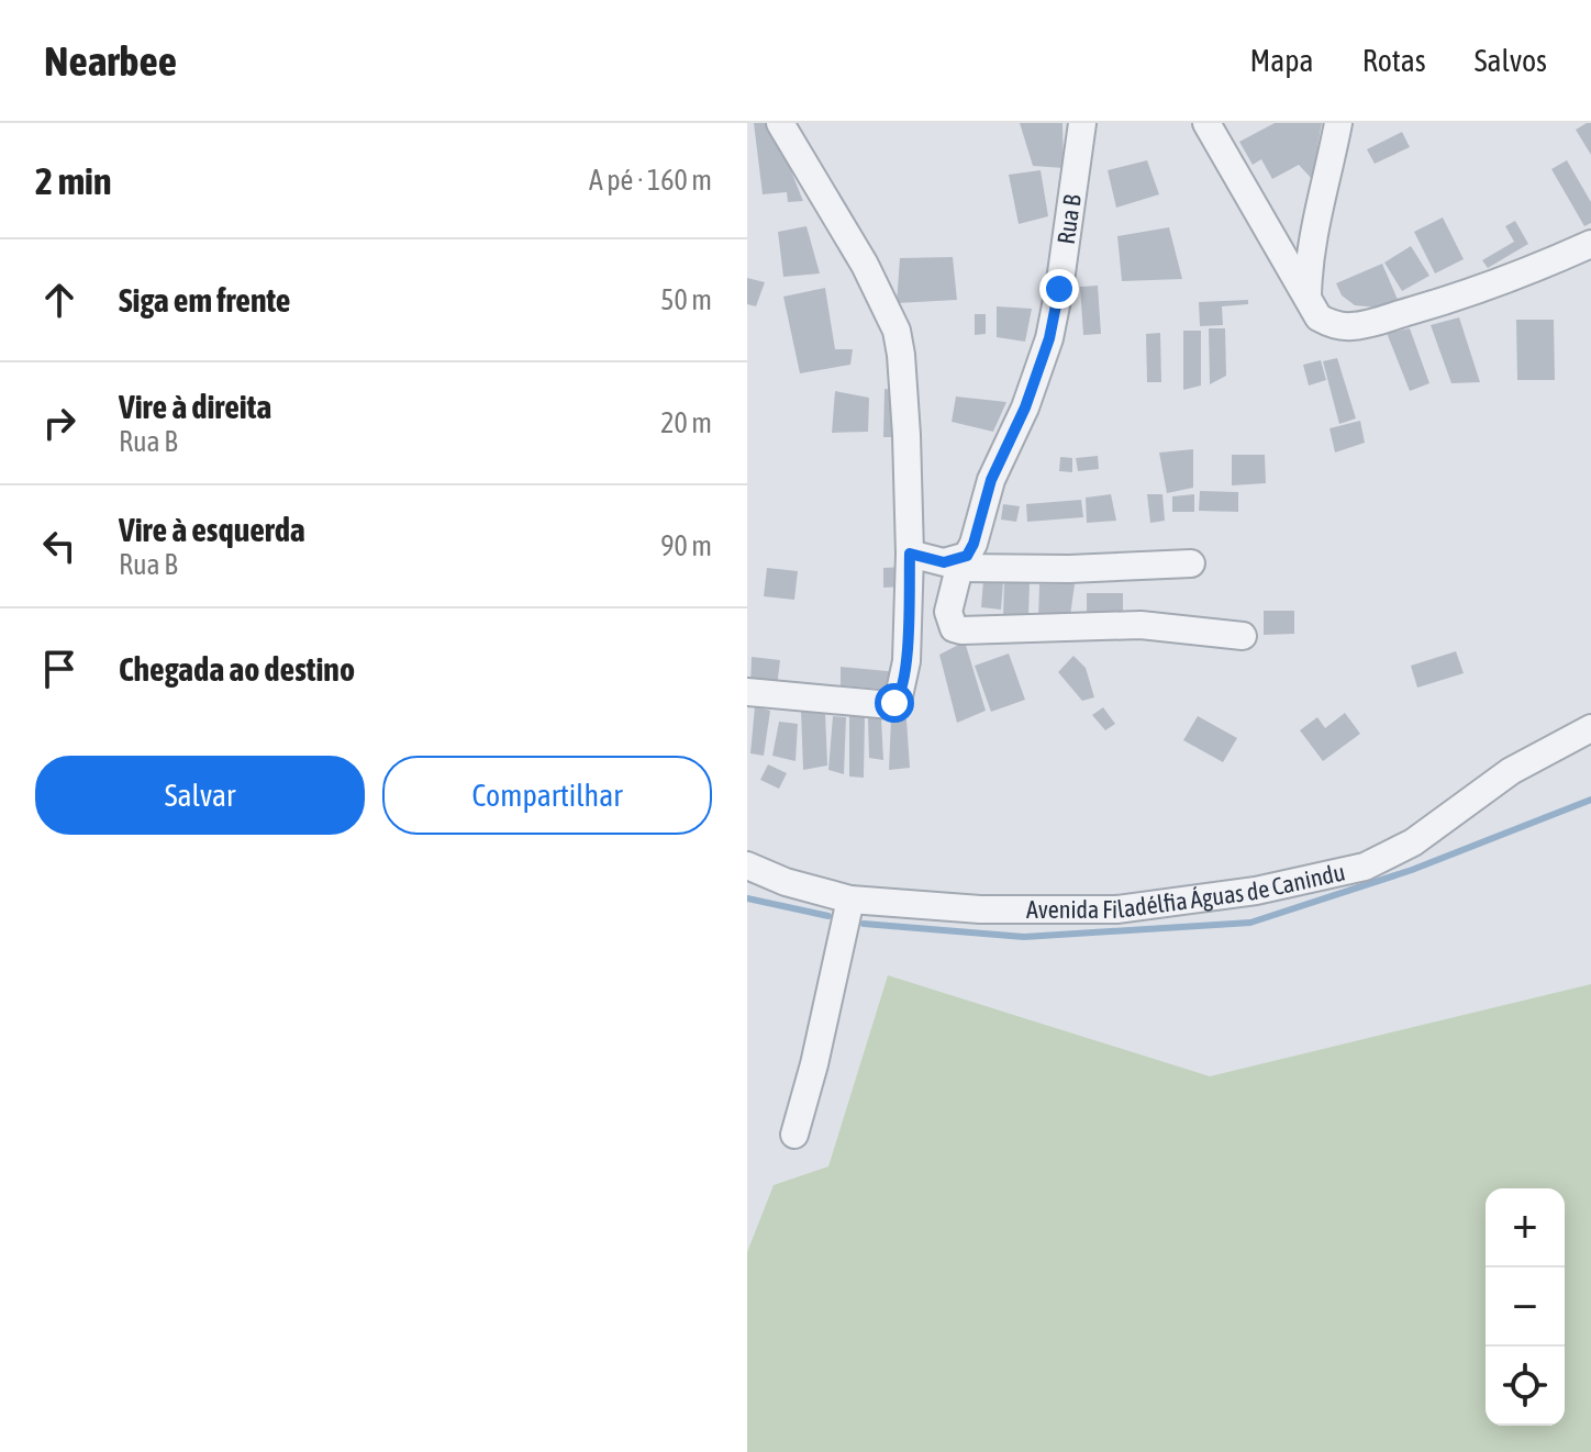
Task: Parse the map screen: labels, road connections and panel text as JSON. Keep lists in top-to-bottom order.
{
  "streets": {
    "street": ["Rua B", "Avenida Filadélfia Águas de Canindu"]
  },
  "page": {
    "header": "Nearbee",
    "nav": ["Mapa", "Rotas", "Salvos"],
    "heading": ["2 min", "A pé · 160 m"],
    "list": [
      ["Siga em frente", "50 m"],
      ["Vire à direita", "Rua B", "20 m"],
      ["Vire à esquerda", "Rua B", "90 m"],
      "Chegada ao destino"
    ],
    "buttons": ["Salvar", "Compartilhar"],
    "map_buttons": ["+", "−"]
  }
}
